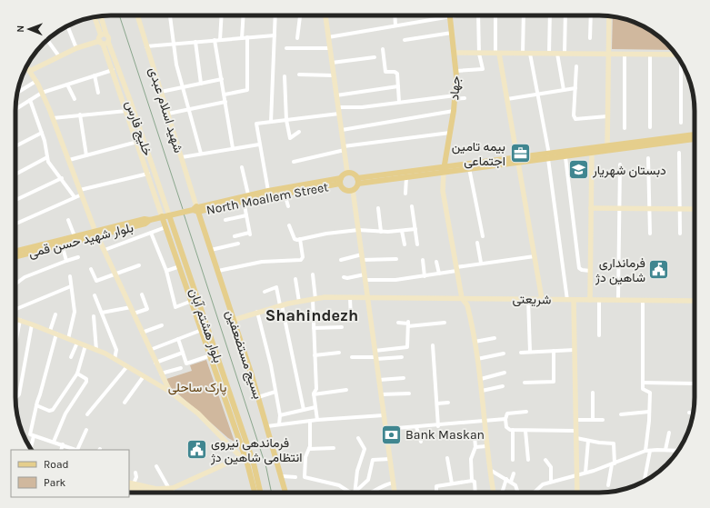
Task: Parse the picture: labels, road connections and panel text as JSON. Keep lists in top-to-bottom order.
{
  "streets": {
    "main road": [
      "جهاد",
      "North Moallem Street",
      "بلوار شهید حسن قمی",
      "بلوار هشتم آبان",
      "بسیج مستضعفین"
    ],
    "street": ["شهید اسلام عبدی", "خلیج فارس", "شریعتی"]
  },
  "crossings": [
    ["شهید اسلام عبدی", "North Moallem Street"],
    ["شهید اسلام عبدی", "بلوار شهید حسن قمی"],
    ["شهید اسلام عبدی", "بسیج مستضعفین"],
    ["خلیج فارس", "بلوار شهید حسن قمی"],
    ["خلیج فارس", "بلوار هشتم آبان"],
    ["North Moallem Street", "بلوار شهید حسن قمی"],
    ["North Moallem Street", "بسیج مستضعفین"],
    ["بلوار شهید حسن قمی", "بلوار هشتم آبان"],
    ["بلوار شهید حسن قمی", "بسیج مستضعفین"],
    ["شریعتی", "بسیج مستضعفین"]
  ],
  "districts": ["Shahindezh"],
  "parks": ["پارک ساحلی"],
  "places": {
    "office": ["بیمه تامین اجتماعی"],
    "school or university": ["دبستان شهریار"],
    "public building": ["فرمانداری شاهین دژ", "فرماندهی نیروی انتظامی شاهین دژ"],
    "bank": ["Bank Maskan"]
  },
  "legend": ["Road", "Park"],
  "north": "left"
}
